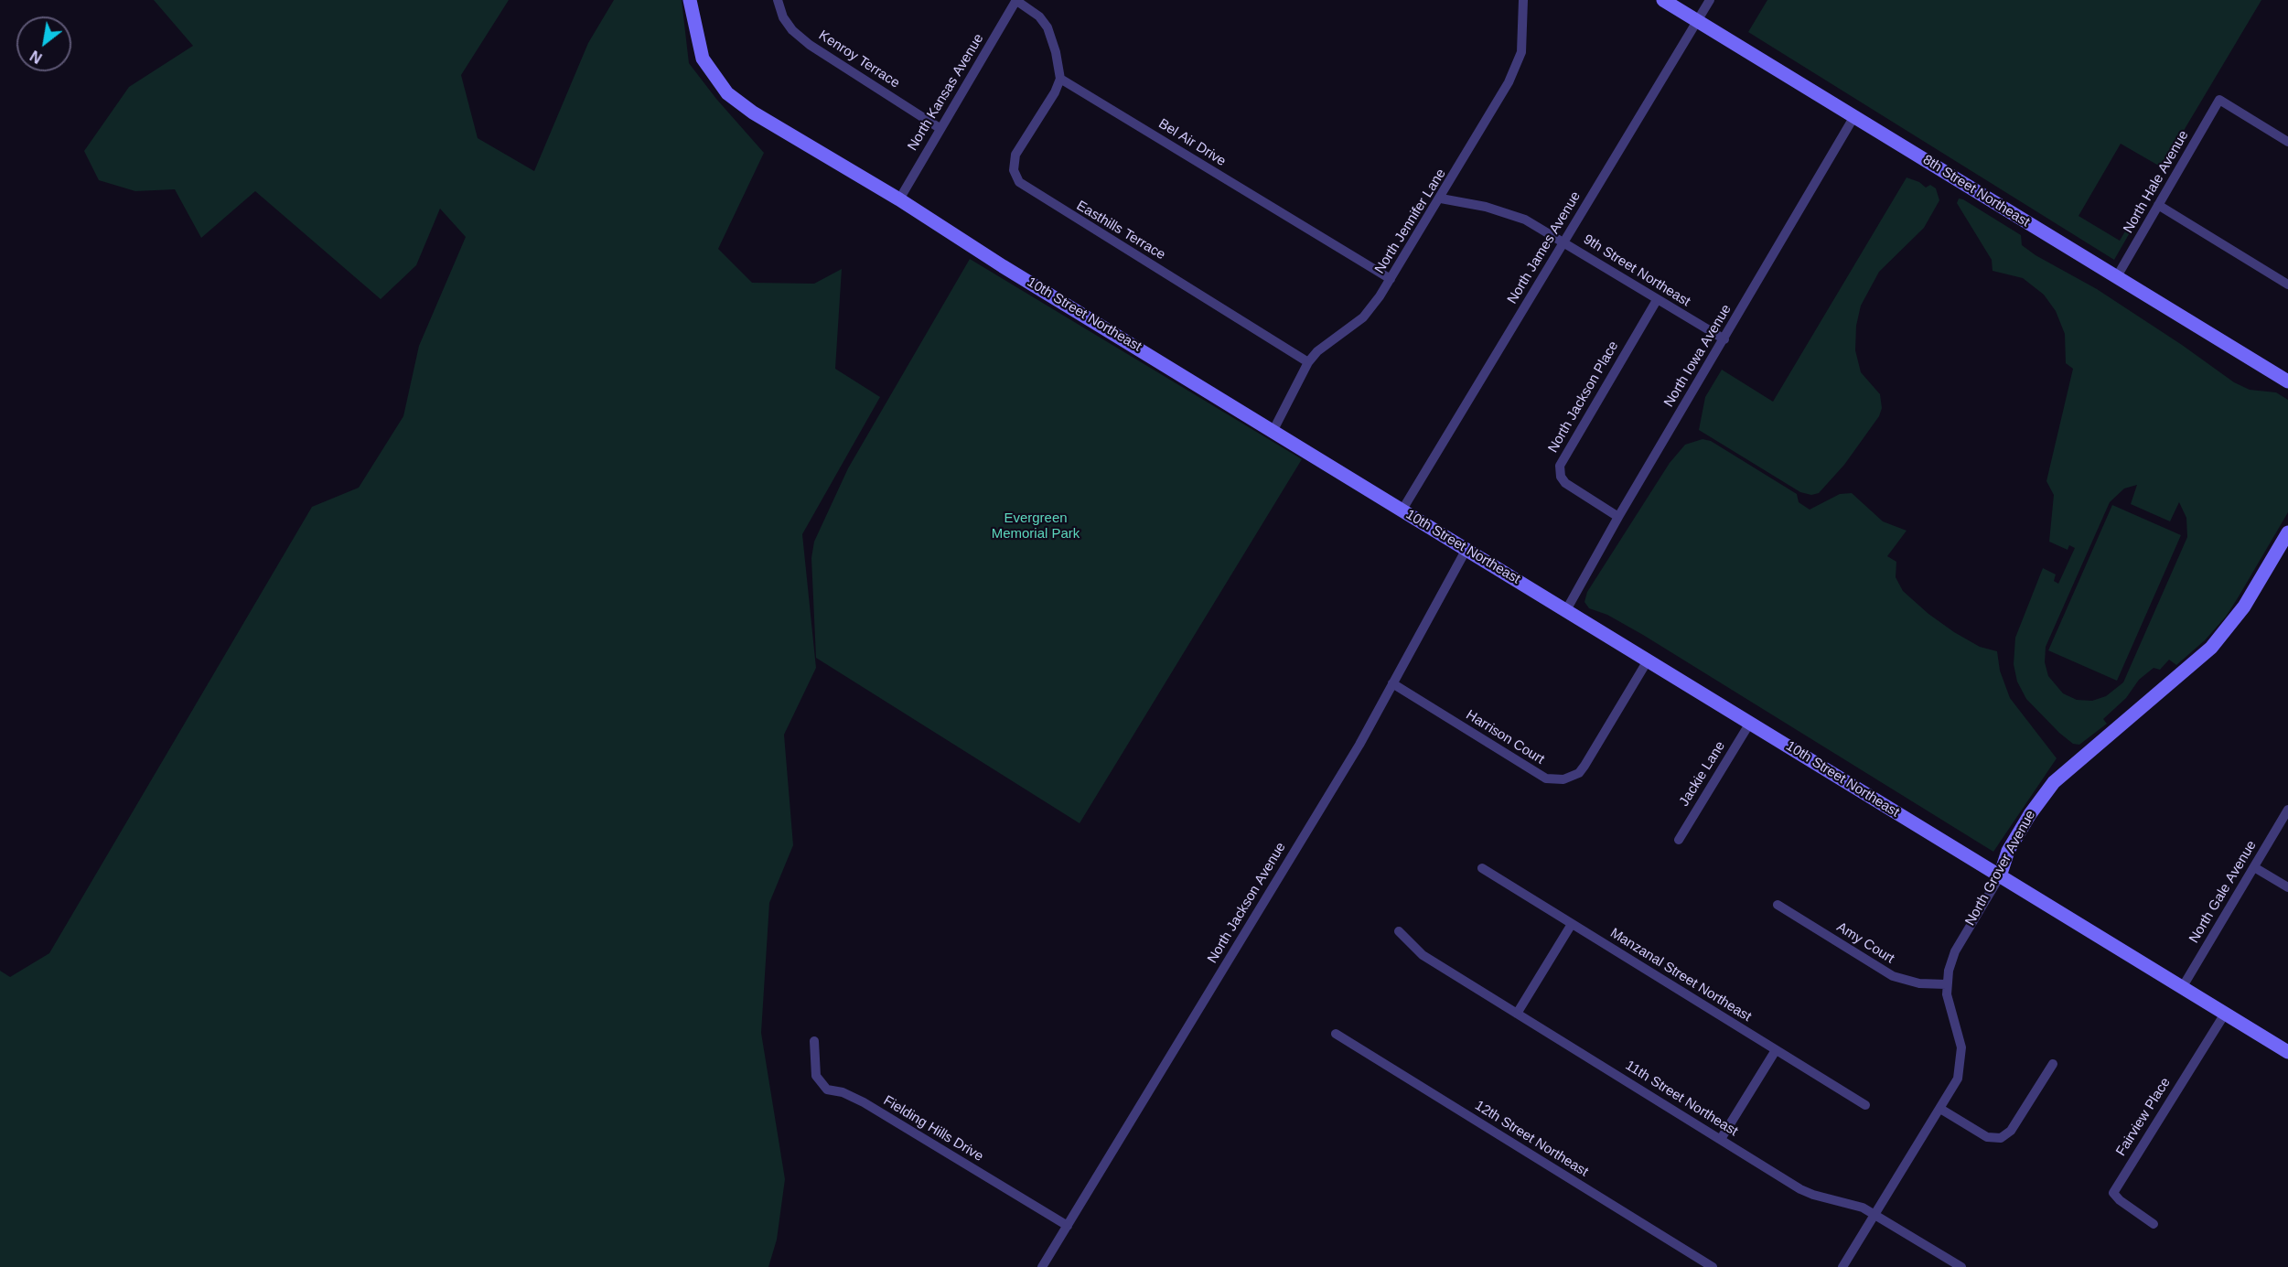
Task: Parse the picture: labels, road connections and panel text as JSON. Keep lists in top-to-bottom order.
{
  "streets": {
    "main road": ["8th Street Northeast", "10th Street Northeast", "North Grover Avenue"],
    "street": [
      "Kenroy Terrace",
      "North Kansas Avenue",
      "Bel Air Drive",
      "North Hale Avenue",
      "North Jennifer Lane",
      "Easthills Terrace",
      "North James Avenue",
      "9th Street Northeast",
      "North Iowa Avenue",
      "North Jackson Place",
      "Harrison Court",
      "Jackie Lane",
      "North Gale Avenue",
      "North Jackson Avenue",
      "Amy Court",
      "Manzanal Street Northeast",
      "11th Street Northeast",
      "Fairview Place",
      "Fielding Hills Drive",
      "12th Street Northeast"
    ]
  },
  "crossings": [
    ["Kenroy Terrace", "North Kansas Avenue"],
    ["North Kansas Avenue", "10th Street Northeast"],
    ["Bel Air Drive", "North Jennifer Lane"],
    ["Bel Air Drive", "Easthills Terrace"],
    ["North Hale Avenue", "8th Street Northeast"],
    ["8th Street Northeast", "North James Avenue"],
    ["8th Street Northeast", "North Iowa Avenue"],
    ["North Jennifer Lane", "Easthills Terrace"],
    ["North Jennifer Lane", "9th Street Northeast"],
    ["North Jennifer Lane", "10th Street Northeast"],
    ["North James Avenue", "9th Street Northeast"],
    ["North James Avenue", "10th Street Northeast"],
    ["9th Street Northeast", "North Iowa Avenue"],
    ["9th Street Northeast", "North Jackson Place"],
    ["10th Street Northeast", "North Iowa Avenue"],
    ["10th Street Northeast", "Harrison Court"],
    ["10th Street Northeast", "Jackie Lane"],
    ["10th Street Northeast", "North Grover Avenue"],
    ["10th Street Northeast", "North Gale Avenue"],
    ["10th Street Northeast", "North Jackson Avenue"],
    ["10th Street Northeast", "Fairview Place"],
    ["North Iowa Avenue", "North Jackson Place"],
    ["Harrison Court", "North Jackson Avenue"],
    ["North Grover Avenue", "Amy Court"],
    ["North Jackson Avenue", "Fielding Hills Drive"]
  ],
  "parks": ["Evergreen Memorial Park"],
  "north": "bottom left"
}
